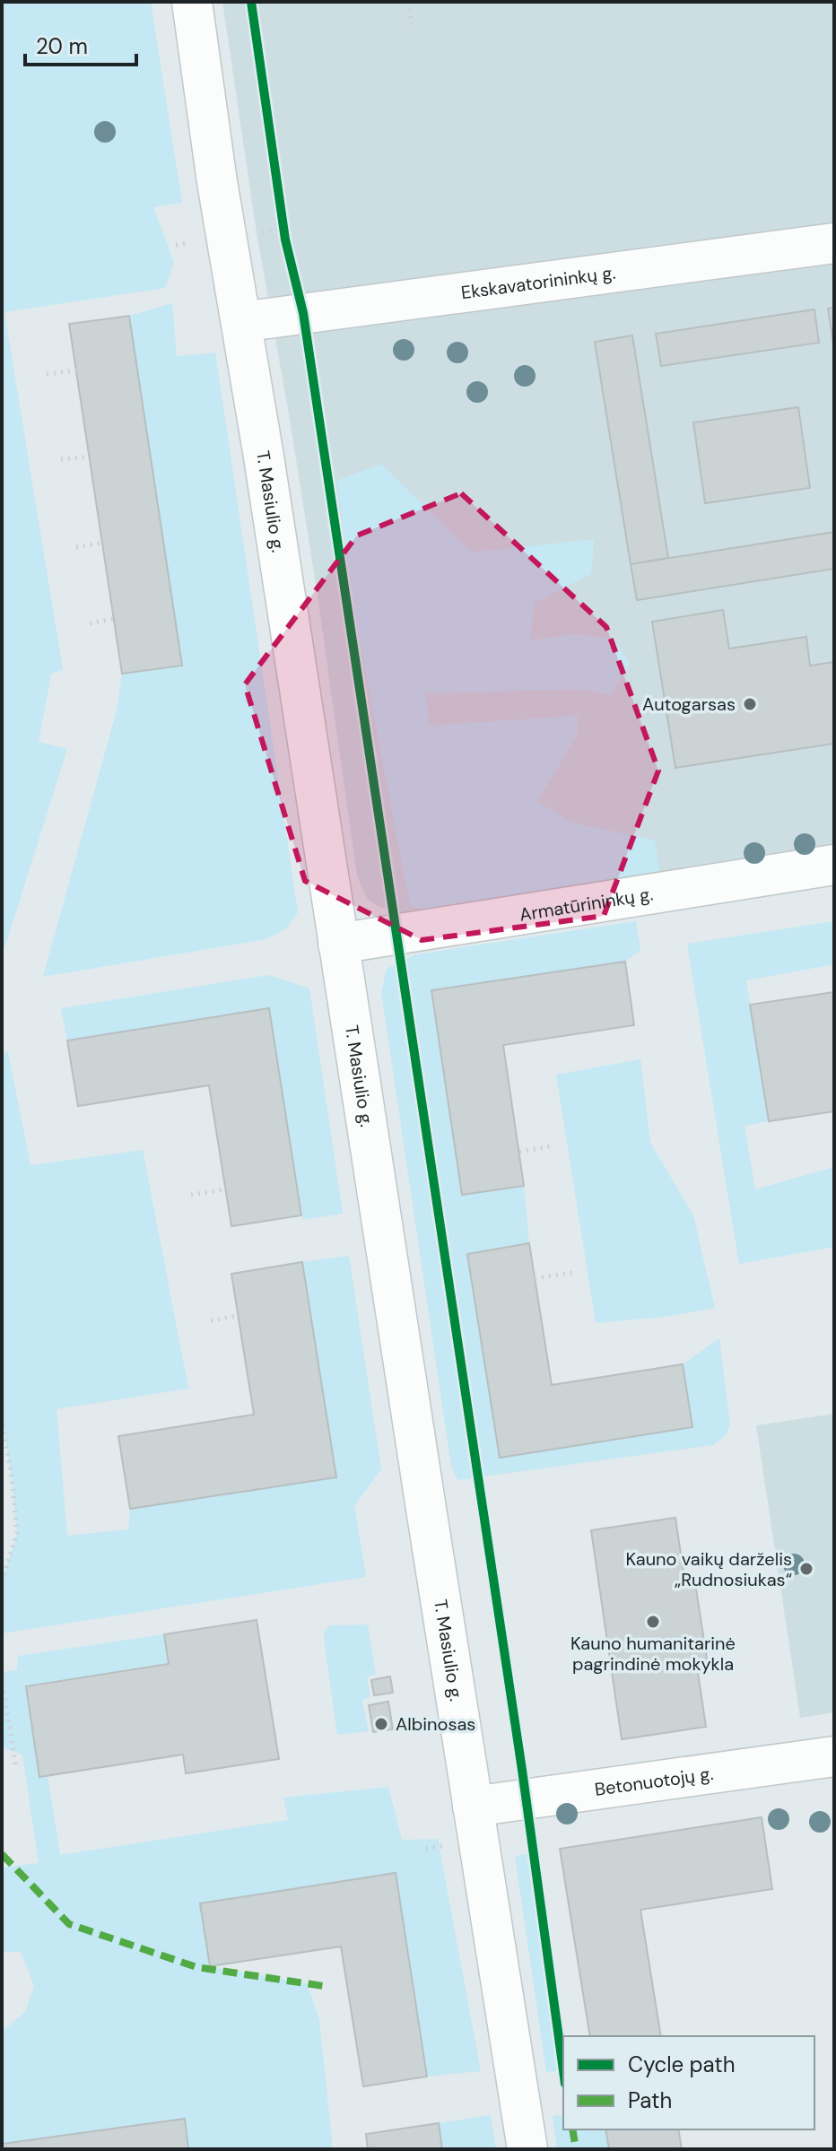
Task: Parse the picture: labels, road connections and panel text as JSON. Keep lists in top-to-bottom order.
{
  "streets": {
    "main road": [
      "Ekskavatorininkų g.",
      "T. Masiulio g.",
      "Armatūrininkų g.",
      "Betonuotojų g."
    ]
  },
  "crossings": [
    ["Ekskavatorininkų g.", "T. Masiulio g."],
    ["T. Masiulio g.", "Armatūrininkų g."],
    ["T. Masiulio g.", "Betonuotojų g."]
  ],
  "places": [
    "Autogarsas",
    "Kauno vaikų darželis „Rudnosiukas“",
    "Kauno humanitarinė pagrindinė mokykla",
    "Albinosas"
  ],
  "legend": ["Cycle path", "Path"],
  "scale_bar": "20 m"
}
